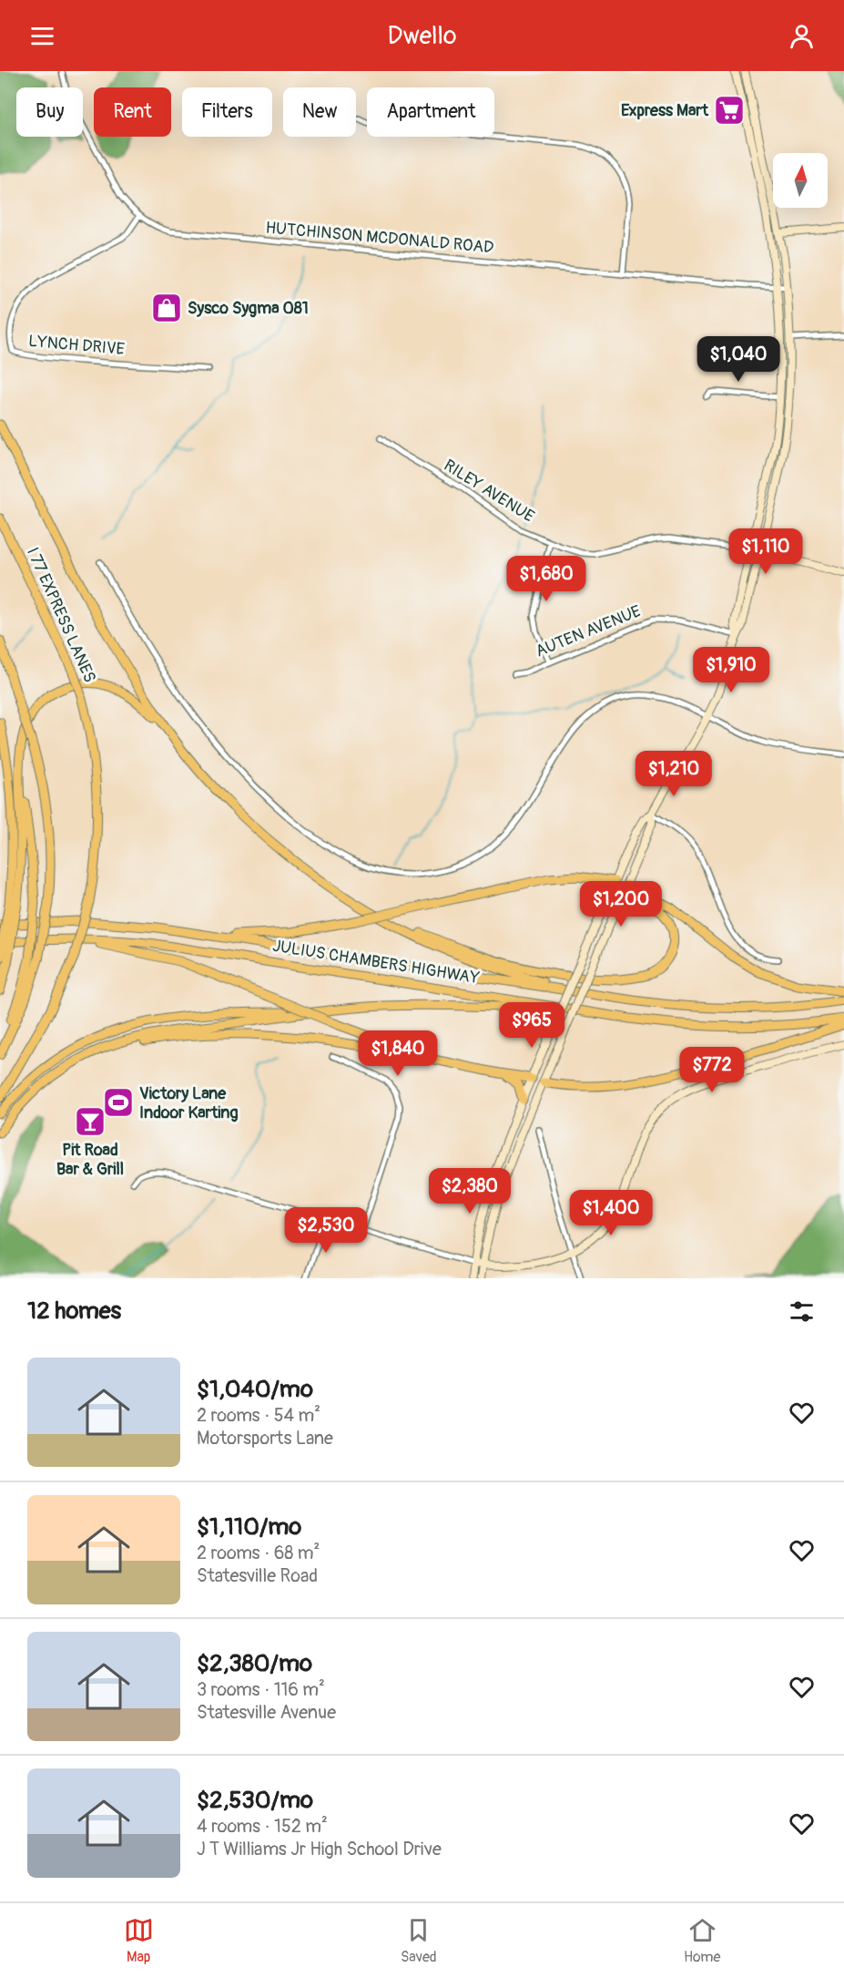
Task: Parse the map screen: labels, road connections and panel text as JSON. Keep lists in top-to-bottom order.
{
  "streets": {
    "highway": ["I 77 EXPRESS LANES", "JULIUS CHAMBERS HIGHWAY"],
    "street": [
      "HUTCHINSON MCDONALD ROAD",
      "LYNCH DRIVE",
      "RILEY AVENUE",
      "AUTEN AVENUE"
    ]
  },
  "crossings": [
    ["HUTCHINSON MCDONALD ROAD", "LYNCH DRIVE"]
  ],
  "places": {
    "supermarket": ["Express Mart"],
    "shop": ["Sysco Sygma 081"],
    "sports": ["Victory Lane Indoor Karting"],
    "bar": ["Pit Road Bar & Grill"]
  },
  "north": "top",
  "page": {
    "header": "Dwello",
    "chip": [
      "Buy",
      "Rent",
      "Filters",
      "New",
      "Apartment"
    ],
    "price": [
      "$1,040",
      "$1,110",
      "$1,680",
      "$1,910",
      "$1,210",
      "$1,200",
      "$965",
      "$1,840",
      "$772",
      "$2,380",
      "$1,400",
      "$2,530"
    ],
    "heading": "12 homes",
    "list": [
      {
        "name": "$1,040/mo",
        "note": "2 rooms · 54 m² · Motorsports Lane"
      },
      {
        "name": "$1,110/mo",
        "note": "2 rooms · 68 m² · Statesville Road"
      },
      {
        "name": "$2,380/mo",
        "note": "3 rooms · 116 m² · Statesville Avenue"
      },
      {
        "name": "$2,530/mo",
        "note": "4 rooms · 152 m² · J T Williams Jr High School Drive"
      }
    ],
    "tabs": ["Map", "Saved", "Home"]
  }
}
